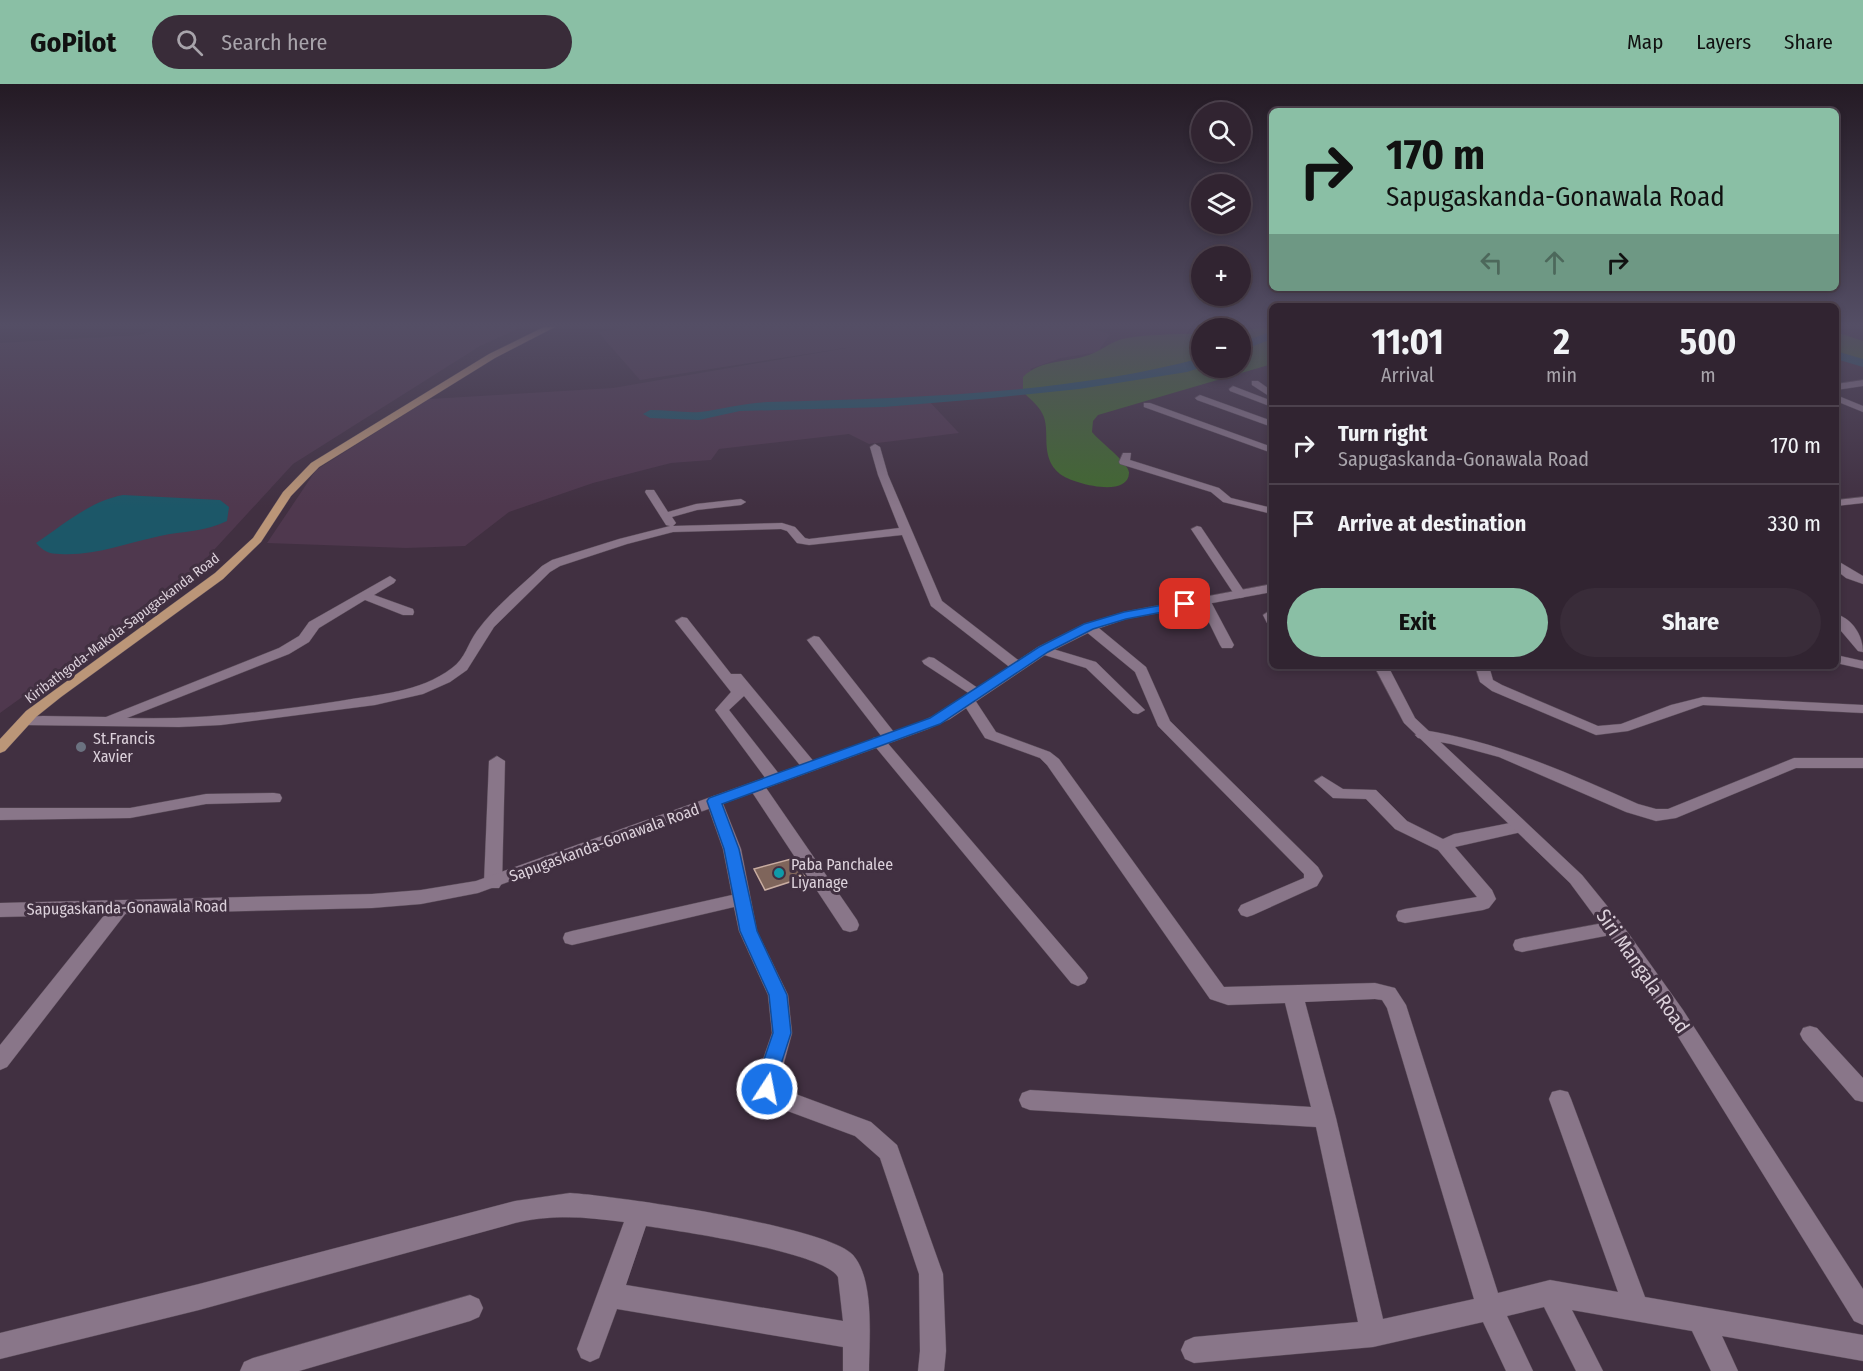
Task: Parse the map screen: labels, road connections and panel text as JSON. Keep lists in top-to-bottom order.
{
  "streets": {
    "main road": ["Kiribathgoda-Makola-Sapugaskanda Road"],
    "street": ["Sapugaskanda-Gonawala Road", "Siri Mangala Road"]
  },
  "places": ["St.Francis Xavier", "Paba Panchalee Liyanage"],
  "page": {
    "header": "GoPilot",
    "search": "Search here",
    "nav": ["Map", "Layers", "Share"],
    "map_buttons": ["+", "−"],
    "turn": ["170 m", "Sapugaskanda-Gonawala Road"],
    "eta": [
      "11:01",
      "Arrival",
      "2",
      "min",
      "500",
      "m"
    ],
    "list": [
      {
        "name": "Turn right",
        "note": "Sapugaskanda-Gonawala Road",
        "value": "170 m"
      },
      {
        "name": "Arrive at destination",
        "value": "330 m"
      }
    ],
    "buttons": ["Exit", "Share"]
  }
}
